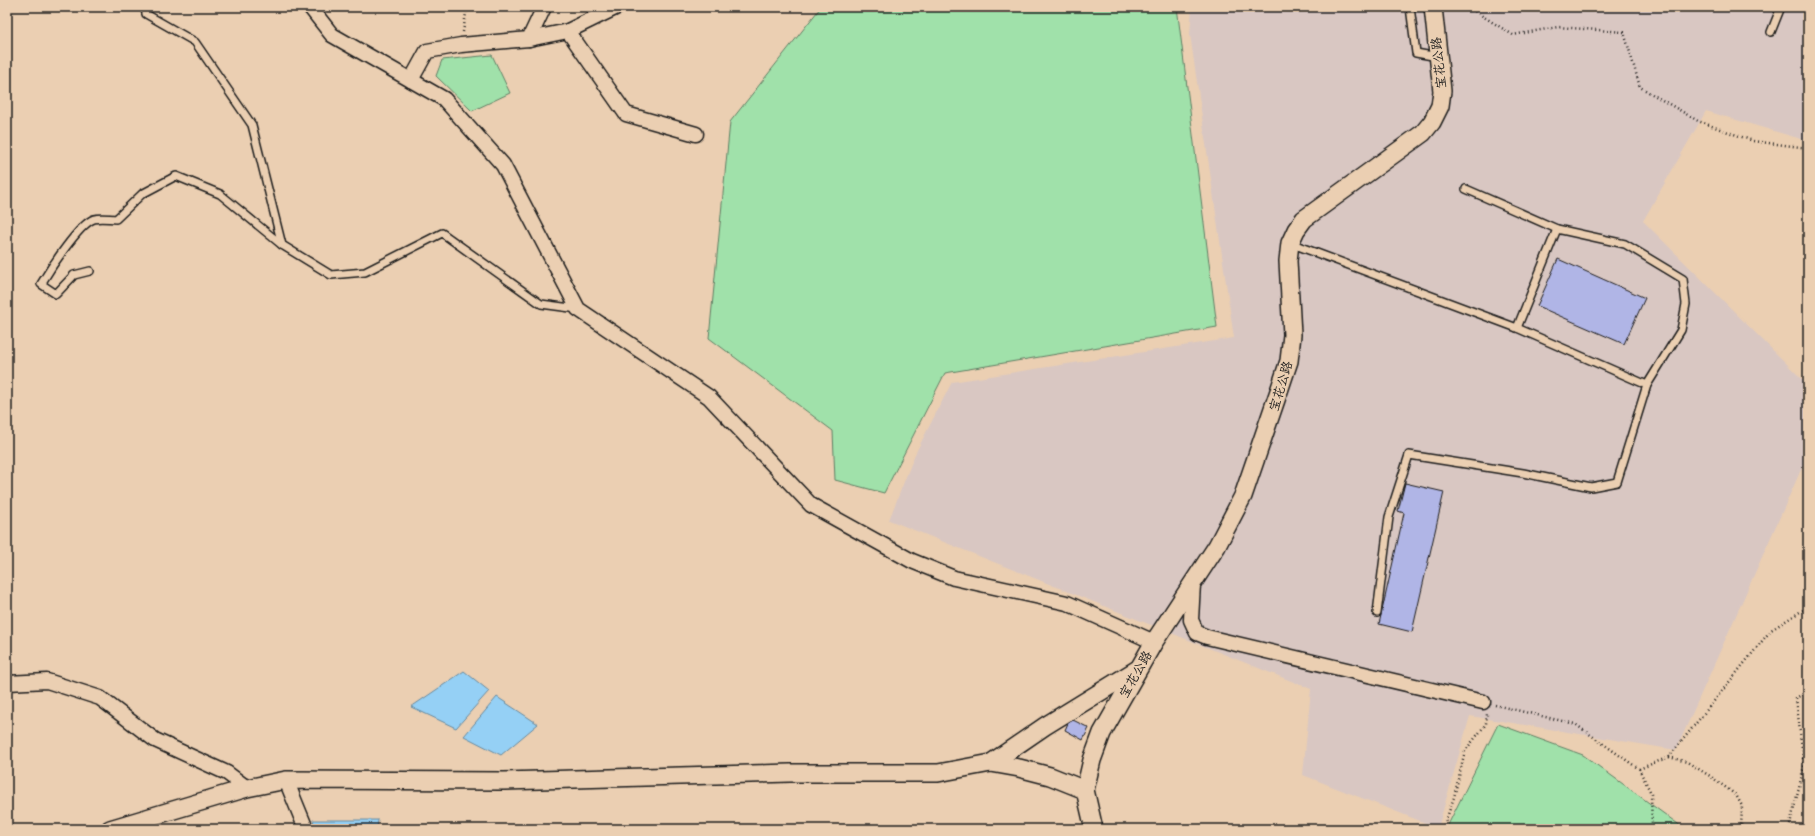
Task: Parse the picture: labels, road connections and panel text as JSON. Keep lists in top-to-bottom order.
{
  "streets": {
    "street": ["宝花公路"]
  }
}
